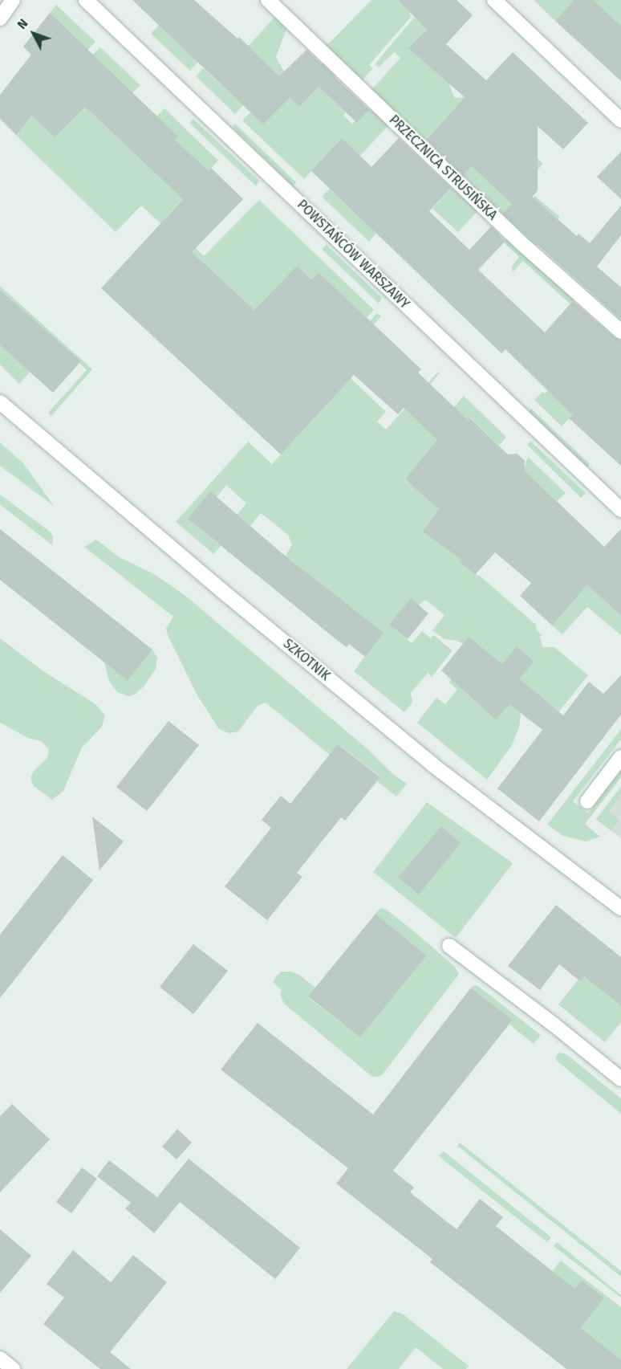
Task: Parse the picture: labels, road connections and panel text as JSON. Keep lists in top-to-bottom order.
{
  "streets": {
    "street": ["PRZECZNICA STRUSIŃSKA", "POWSTAŃCÓW WARSZAWY", "SZKOTNIK"]
  },
  "north": "top left"
}
